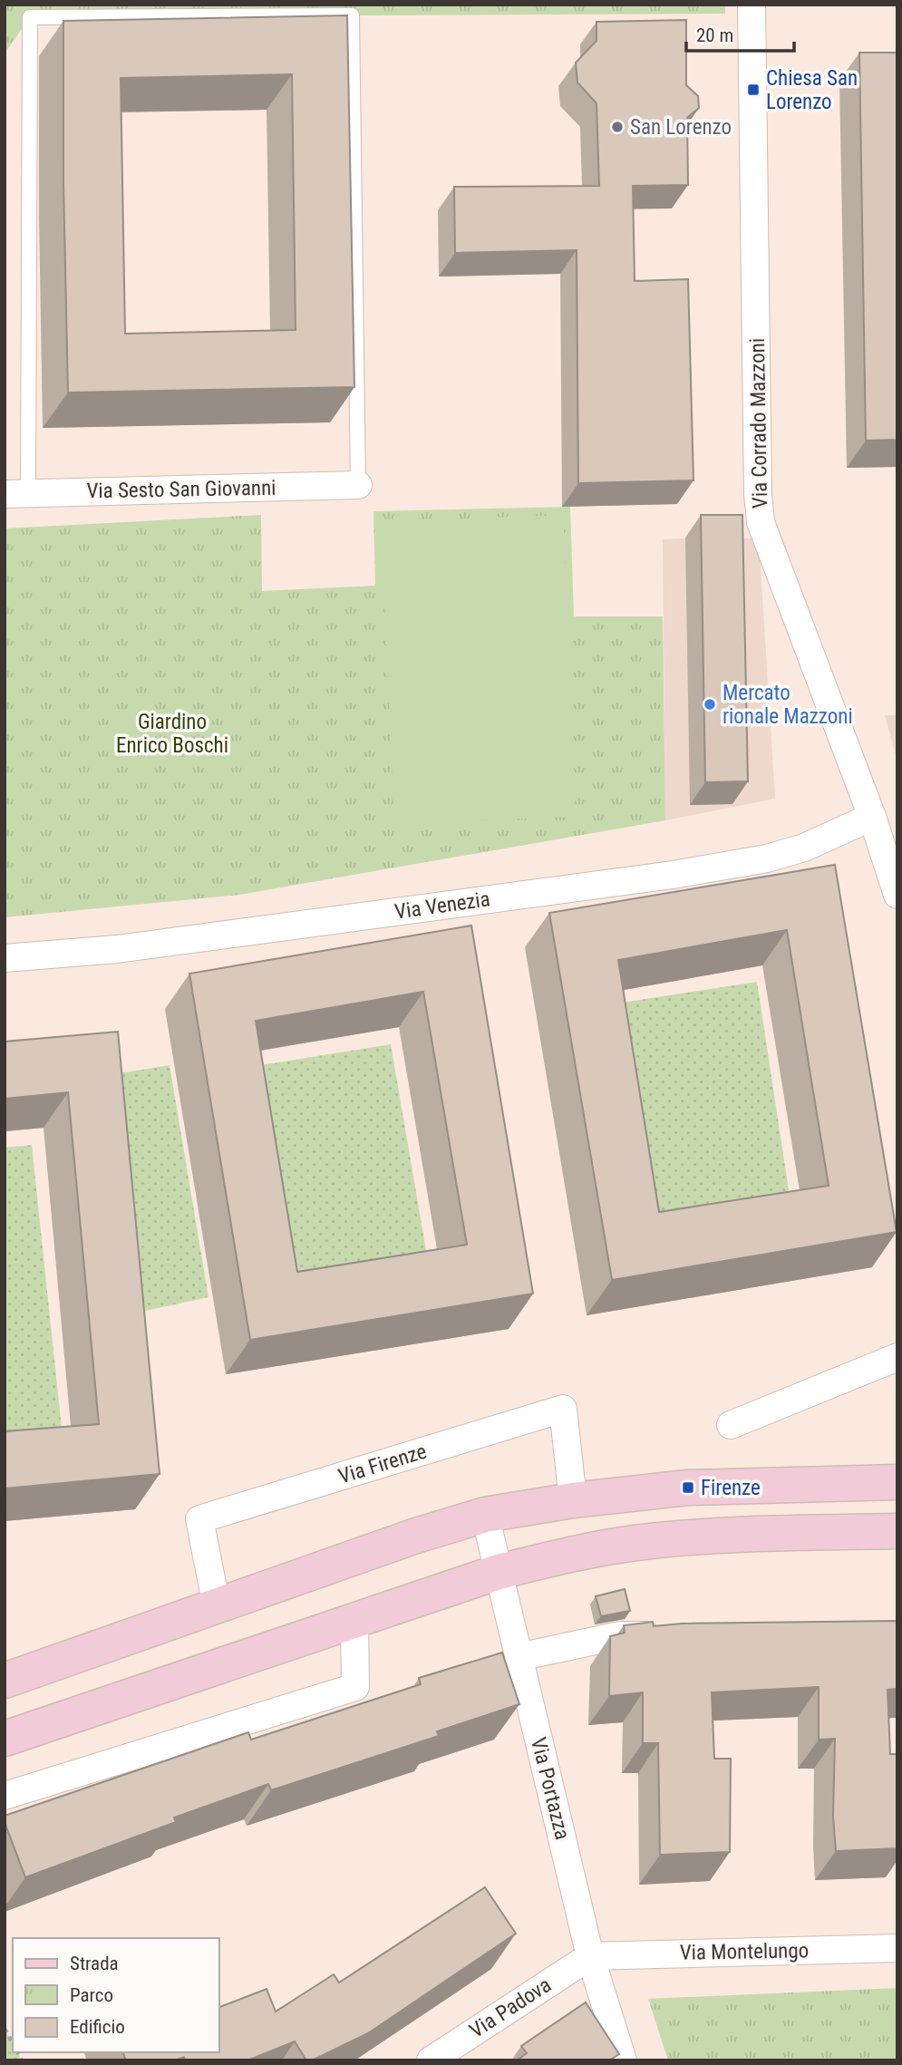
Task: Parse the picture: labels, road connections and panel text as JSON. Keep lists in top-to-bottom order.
{
  "streets": {
    "street": [
      "Via Corrado Mazzoni",
      "Via Sesto San Giovanni",
      "Via Venezia",
      "Via Firenze",
      "Via Portazza",
      "Via Montelungo",
      "Via Padova"
    ]
  },
  "crossings": [
    ["Via Corrado Mazzoni", "Via Venezia"],
    ["Via Portazza", "Via Montelungo"],
    ["Via Portazza", "Via Padova"],
    ["Via Montelungo", "Via Padova"]
  ],
  "parks": ["Giardino Enrico Boschi"],
  "places": {
    "transit": ["Chiesa San Lorenzo", "Firenze"],
    "other": ["San Lorenzo", "Mercato rionale Mazzoni"]
  },
  "legend": ["Strada", "Parco", "Edificio"],
  "scale_bar": "20 m"
}
